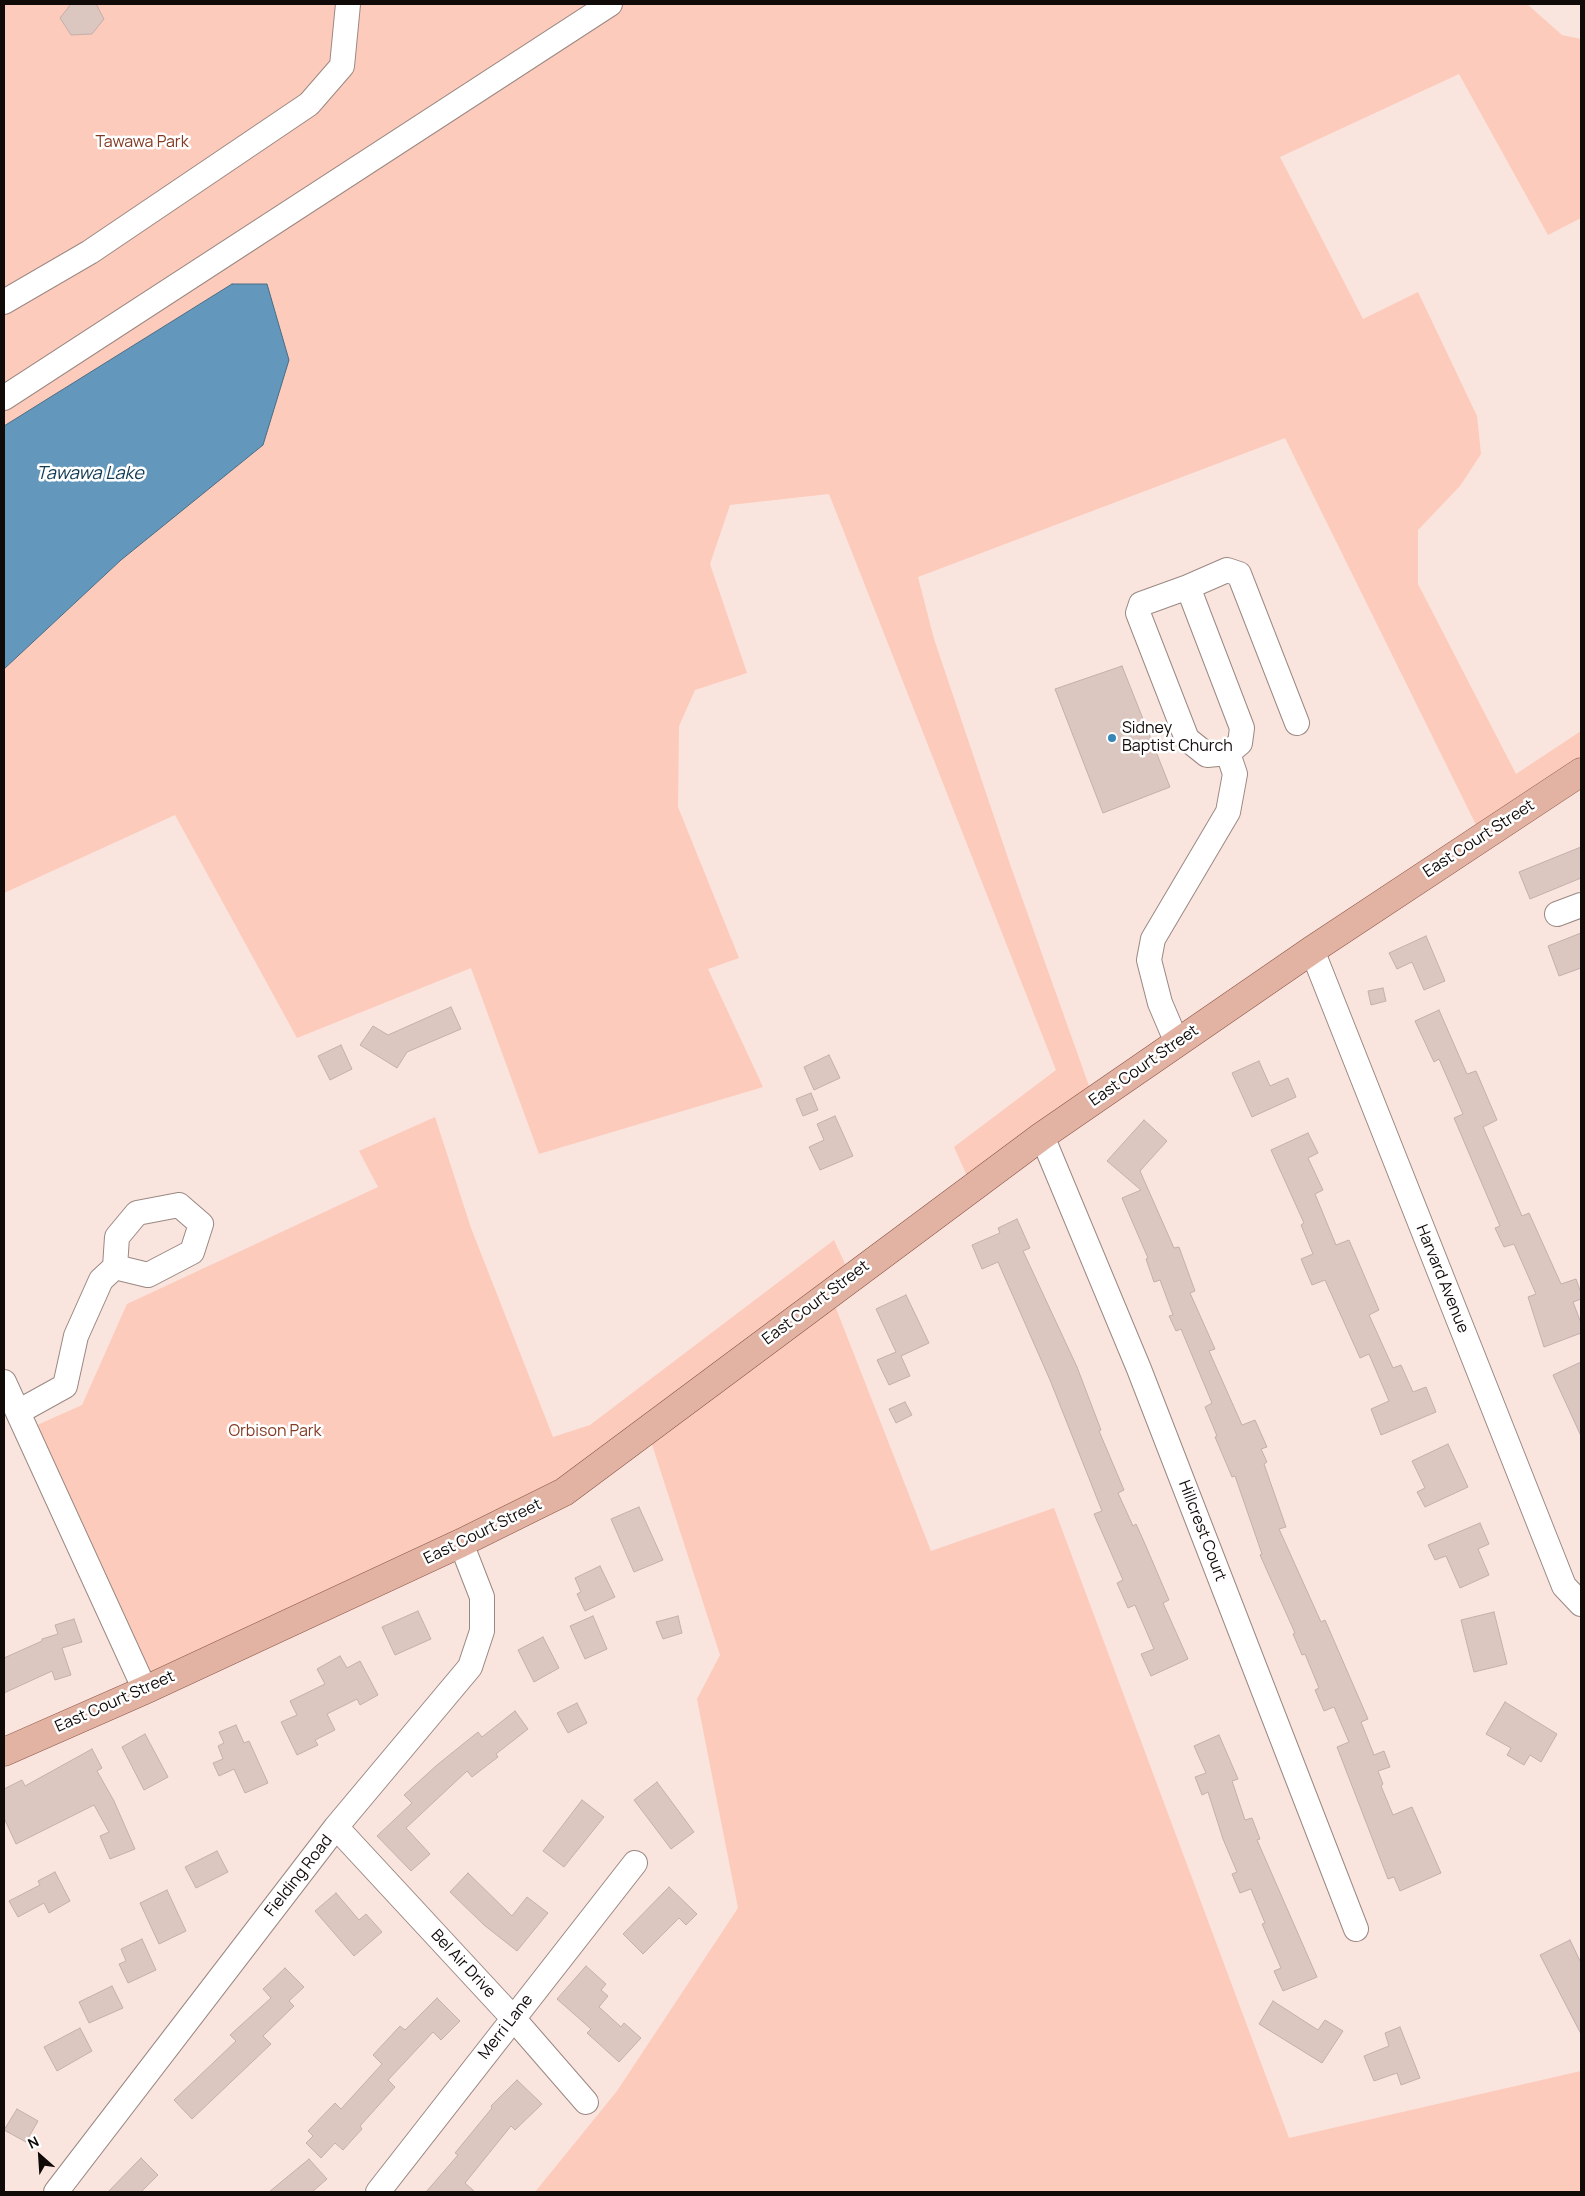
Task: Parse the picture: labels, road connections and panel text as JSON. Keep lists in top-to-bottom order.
{
  "streets": {
    "main road": ["East Court Street"],
    "street": [
      "Harvard Avenue",
      "Hillcrest Court",
      "Fielding Road",
      "Bel Air Drive",
      "Merri Lane"
    ]
  },
  "crossings": [
    ["East Court Street", "Harvard Avenue"],
    ["East Court Street", "Hillcrest Court"],
    ["East Court Street", "Fielding Road"],
    ["Fielding Road", "Bel Air Drive"],
    ["Bel Air Drive", "Merri Lane"]
  ],
  "water": ["Tawawa Lake"],
  "parks": ["Tawawa Park", "Orbison Park"],
  "places": ["Sidney Baptist Church"],
  "north": "top left"
}
